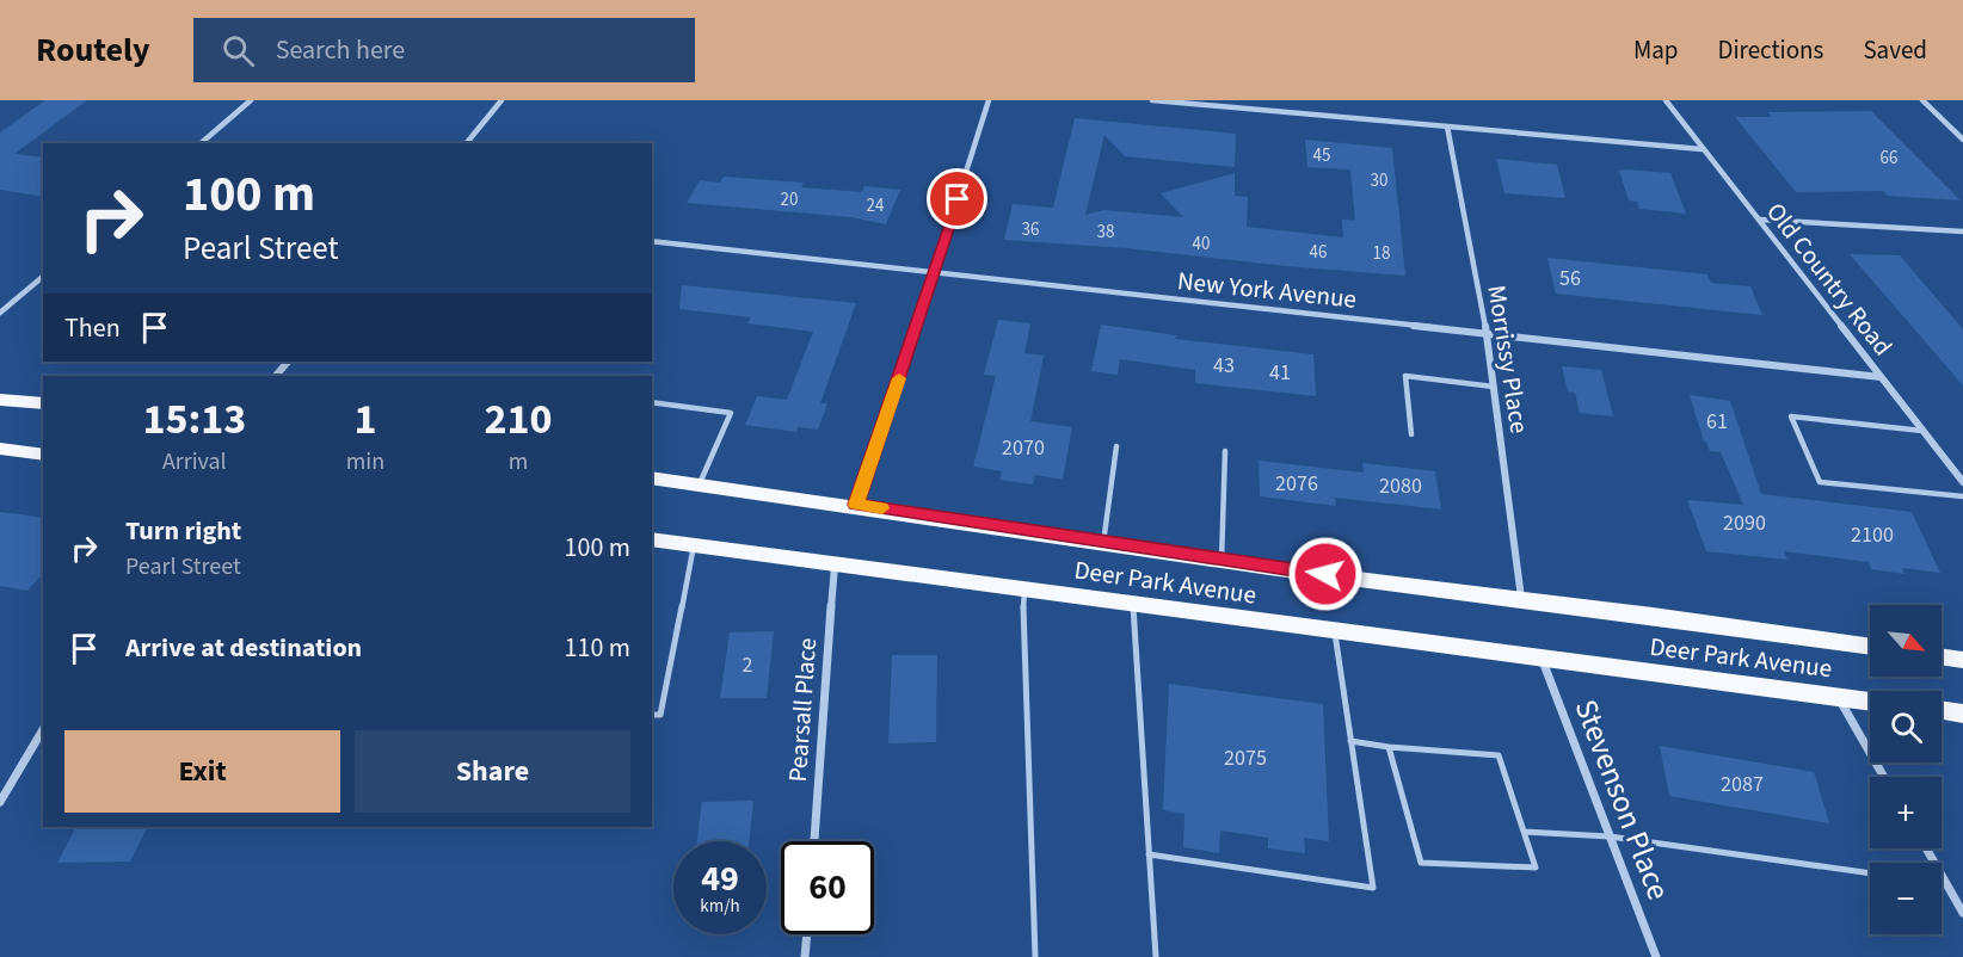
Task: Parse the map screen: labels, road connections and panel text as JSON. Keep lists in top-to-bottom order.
{
  "streets": {
    "main road": ["Deer Park Avenue"],
    "street": [
      "Old Country Road",
      "New York Avenue",
      "Morrissy Place",
      "Pearsall Place",
      "Stevenson Place"
    ]
  },
  "crossings": [
    ["Old Country Road", "New York Avenue"],
    ["New York Avenue", "Morrissy Place"],
    ["Morrissy Place", "Deer Park Avenue"],
    ["Deer Park Avenue", "Pearsall Place"],
    ["Deer Park Avenue", "Stevenson Place"]
  ],
  "house_numbers": [
    "45",
    "66",
    "30",
    "20",
    "24",
    "36",
    "38",
    "40",
    "46",
    "18",
    "56",
    "43",
    "41",
    "61",
    "2070",
    "2076",
    "2080",
    "2090",
    "2100",
    "2",
    "2075",
    "2087"
  ],
  "north": "bottom right",
  "page": {
    "header": "Routely",
    "search": "Search here",
    "nav": ["Map", "Directions", "Saved"],
    "turn": ["100 m", "Pearl Street"],
    "then": "Then",
    "eta": [
      "15:13",
      "Arrival",
      "1",
      "min",
      "210",
      "m"
    ],
    "list": [
      {
        "name": "Turn right",
        "note": "Pearl Street",
        "value": "100 m"
      },
      {
        "name": "Arrive at destination",
        "value": "110 m"
      }
    ],
    "map_buttons": ["+", "−"],
    "buttons": ["Exit", "Share"],
    "speed": "49 km/h",
    "limit": "60"
  }
}
